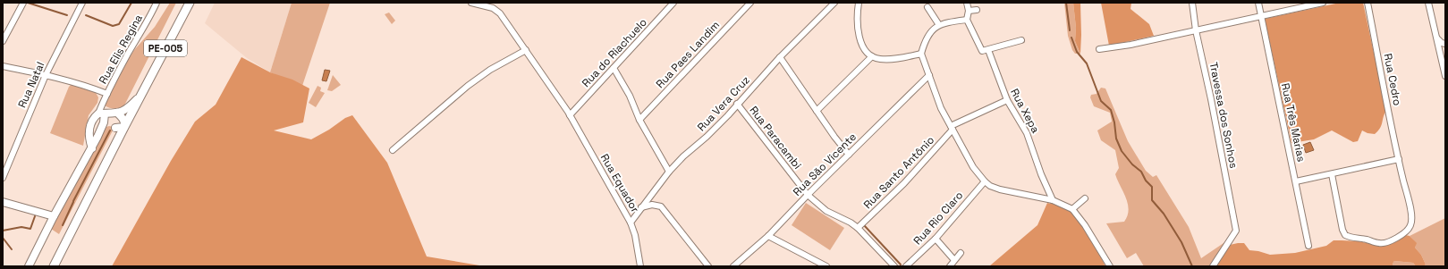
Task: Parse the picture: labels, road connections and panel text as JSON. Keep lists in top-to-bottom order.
{
  "streets": {
    "main road": ["PE-005"],
    "street": [
      "Rua Elis Regina",
      "Rua do Riachuelo",
      "Rua Paes Landim",
      "Rua Cedro",
      "Rua Natal",
      "Rua Vera Cruz",
      "Rua Xepa",
      "Travessa dos Sonhos",
      "Rua Três Marias",
      "Rua Paracambi",
      "Rua São Vicente",
      "Rua Santo Antônio",
      "Rua Equador",
      "Rua Rio Claro"
    ]
  },
  "crossings": [
    ["Rua do Riachuelo", "Rua Equador"],
    ["Rua Vera Cruz", "Rua Paracambi"],
    ["Rua Vera Cruz", "Rua Equador"],
    ["Rua Paracambi", "Rua São Vicente"],
    ["Rua Paracambi", "Rua Santo Antônio"]
  ]
}
